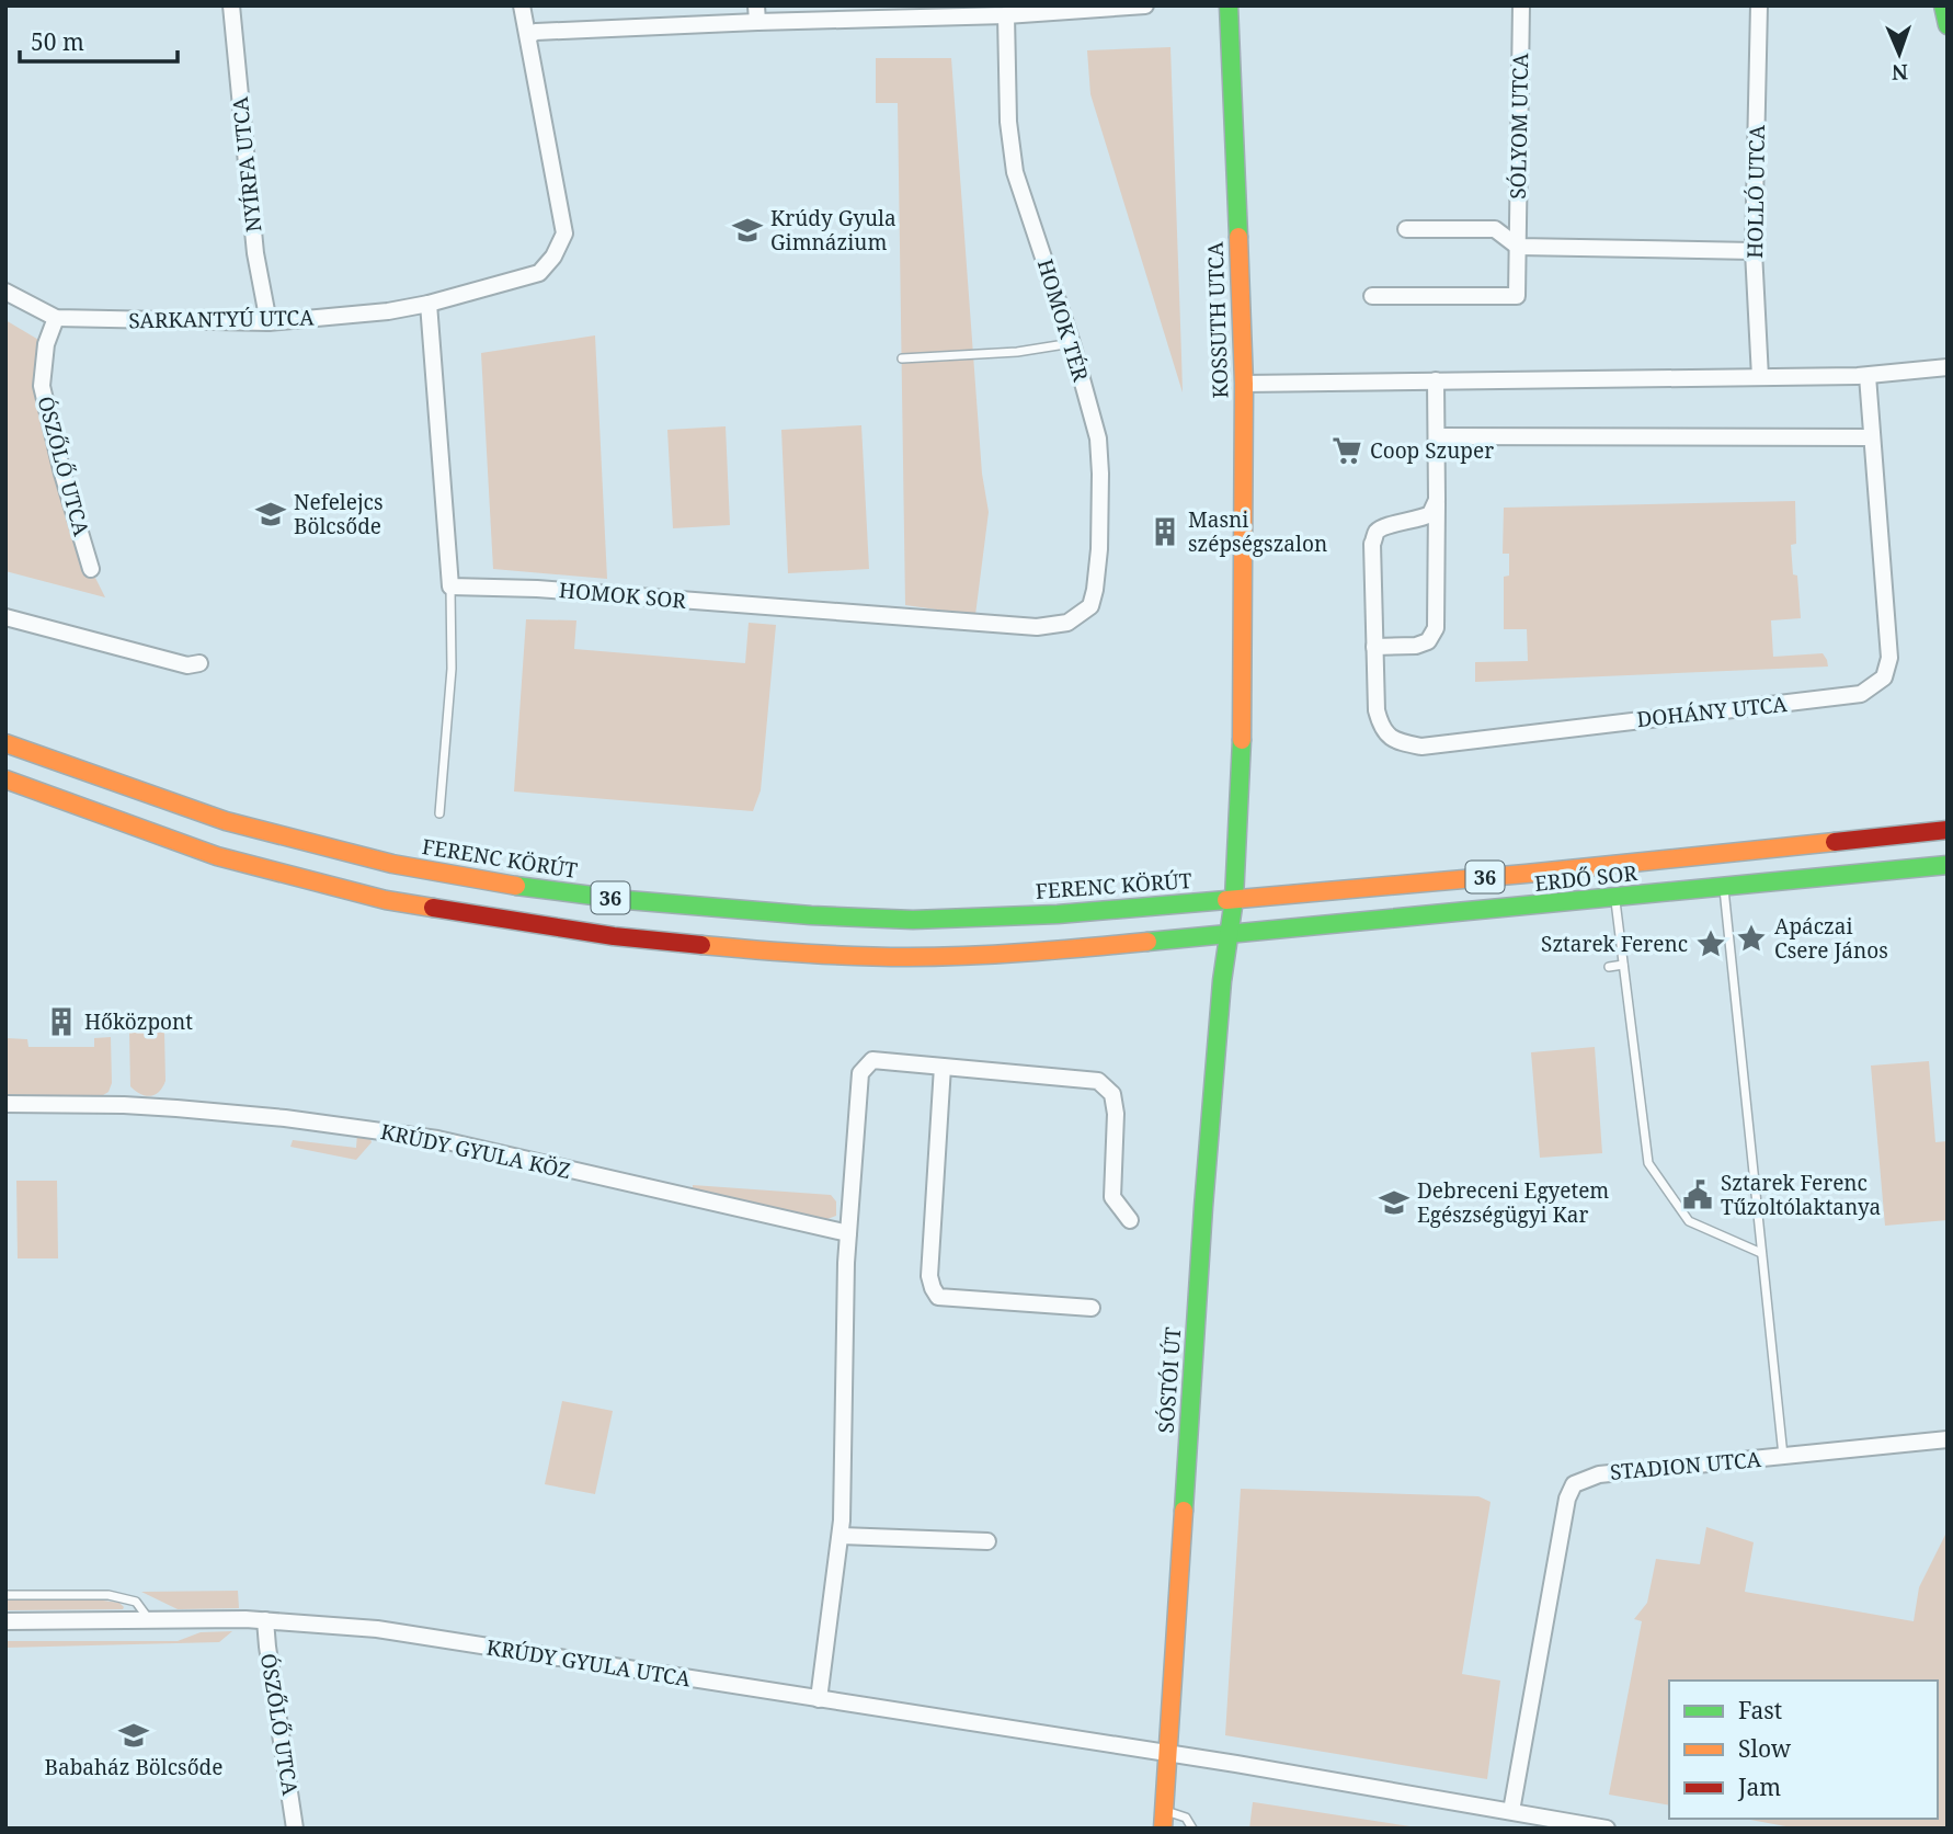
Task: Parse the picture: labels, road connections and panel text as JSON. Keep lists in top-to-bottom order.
{
  "streets": {
    "main road": [
      "KOSSUTH UTCA",
      "FERENC KÖRÚT",
      "36",
      "ERDŐ SOR",
      "SÓSTÓI ÚT"
    ],
    "street": [
      "SÓLYOM UTCA",
      "NYÍRFA UTCA",
      "HOLLÓ UTCA",
      "SARKANTYÚ UTCA",
      "HOMOK TÉR",
      "ÓSZŐLŐ UTCA",
      "HOMOK SOR",
      "DOHÁNY UTCA",
      "KRÚDY GYULA KÖZ",
      "STADION UTCA",
      "KRÚDY GYULA UTCA"
    ]
  },
  "crossings": [
    ["NYÍRFA UTCA", "SARKANTYÚ UTCA"],
    ["SARKANTYÚ UTCA", "ÓSZŐLŐ UTCA"],
    ["HOMOK TÉR", "HOMOK SOR"],
    ["KOSSUTH UTCA", "FERENC KÖRÚT"],
    ["KOSSUTH UTCA", "ERDŐ SOR"],
    ["KOSSUTH UTCA", "SÓSTÓI ÚT"],
    ["ÓSZŐLŐ UTCA", "KRÚDY GYULA UTCA"],
    ["FERENC KÖRÚT", "ERDŐ SOR"],
    ["FERENC KÖRÚT", "SÓSTÓI ÚT"],
    ["36", "ERDŐ SOR"],
    ["36", "SÓSTÓI ÚT"],
    ["ERDŐ SOR", "SÓSTÓI ÚT"],
    ["SÓSTÓI ÚT", "KRÚDY GYULA UTCA"]
  ],
  "places": {
    "school or university": [
      "Krúdy Gyula Gimnázium",
      "Nefelejcs Bölcsőde",
      "Debreceni Egyetem Egészségügyi Kar",
      "Babaház Bölcsőde"
    ],
    "supermarket": ["Coop Szuper"],
    "building": ["Masni szépségszalon", "Hőközpont"],
    "place": ["Apáczai Csere János", "Sztarek Ferenc"],
    "public building": ["Sztarek Ferenc Tűzoltólaktanya"]
  },
  "legend": ["Fast", "Slow", "Jam"],
  "scale_bar": "50 m",
  "north": "bottom"
}
